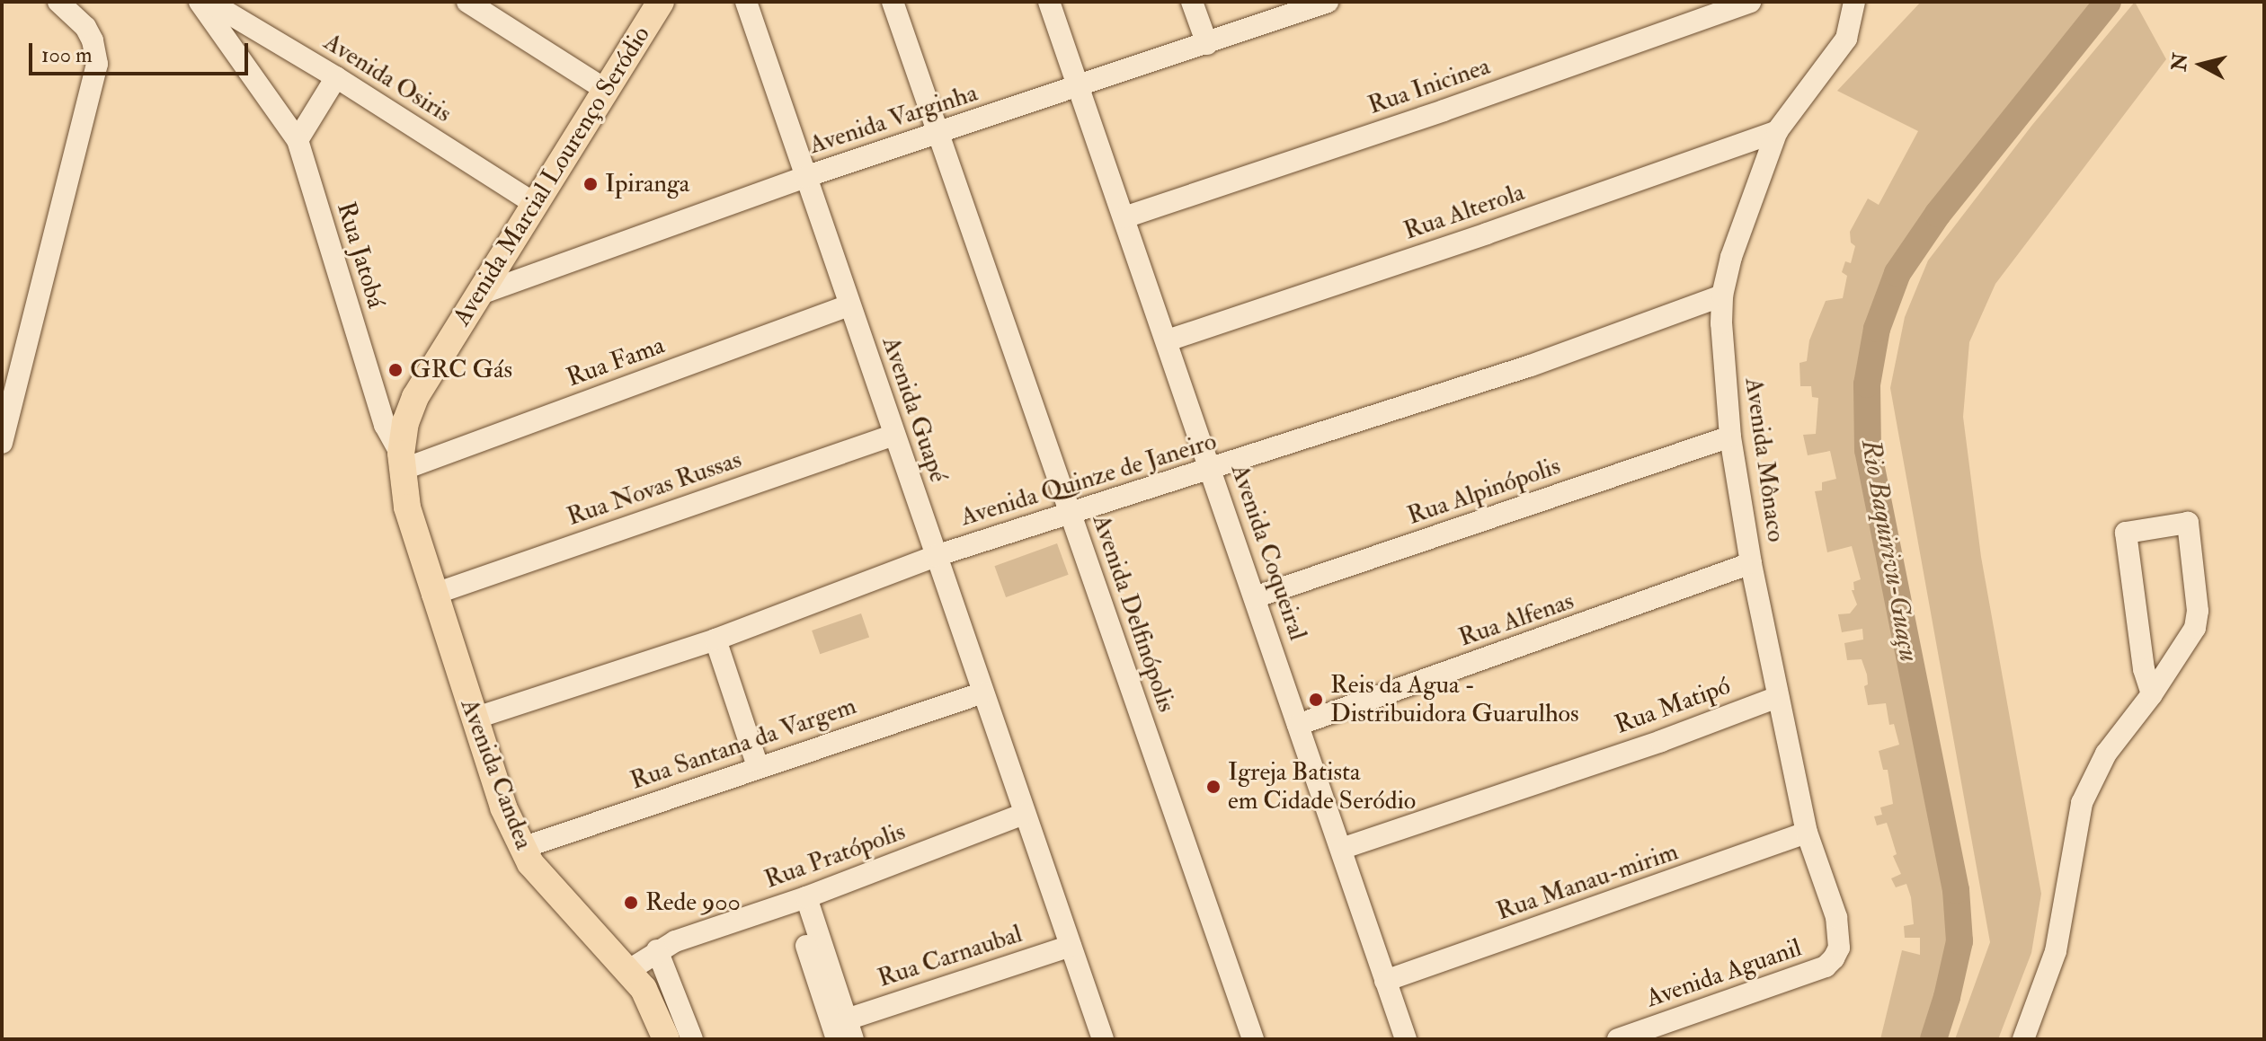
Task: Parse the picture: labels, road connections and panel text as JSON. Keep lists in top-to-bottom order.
{
  "streets": {
    "main road": ["Avenida Marcial Lourenço Seródio", "Avenida Candea"],
    "street": [
      "Avenida Osiris",
      "Rua Inicinea",
      "Avenida Varginha",
      "Rua Alterola",
      "Rua Jatobá",
      "Rua Fama",
      "Avenida Guapé",
      "Avenida Mônaco",
      "Avenida Quinze de Janeiro",
      "Rua Novas Russas",
      "Rua Alpinópolis",
      "Avenida Coqueiral",
      "Avenida Delfinópolis",
      "Rua Alfenas",
      "Rua Matipó",
      "Rua Santana da Vargem",
      "Rua Pratópolis",
      "Rua Manau-mirim",
      "Rua Carnaubal",
      "Avenida Aguanil"
    ]
  },
  "crossings": [
    ["Avenida Osiris", "Avenida Marcial Lourenço Seródio"],
    ["Rua Inicinea", "Avenida Coqueiral"],
    ["Avenida Varginha", "Avenida Marcial Lourenço Seródio"],
    ["Avenida Varginha", "Avenida Guapé"],
    ["Avenida Varginha", "Avenida Coqueiral"],
    ["Avenida Varginha", "Avenida Delfinópolis"],
    ["Avenida Marcial Lourenço Seródio", "Rua Jatobá"],
    ["Avenida Marcial Lourenço Seródio", "Rua Fama"],
    ["Avenida Marcial Lourenço Seródio", "Avenida Candea"],
    ["Rua Alterola", "Avenida Mônaco"],
    ["Rua Alterola", "Avenida Coqueiral"],
    ["Rua Jatobá", "Rua Fama"],
    ["Rua Jatobá", "Avenida Candea"],
    ["Rua Fama", "Avenida Guapé"],
    ["Rua Fama", "Avenida Candea"],
    ["Avenida Guapé", "Avenida Quinze de Janeiro"],
    ["Avenida Guapé", "Rua Novas Russas"],
    ["Avenida Guapé", "Rua Santana da Vargem"],
    ["Avenida Guapé", "Rua Pratópolis"],
    ["Avenida Guapé", "Rua Carnaubal"],
    ["Avenida Mônaco", "Avenida Quinze de Janeiro"],
    ["Avenida Mônaco", "Rua Alpinópolis"],
    ["Avenida Mônaco", "Rua Alfenas"],
    ["Avenida Mônaco", "Rua Matipó"],
    ["Avenida Mônaco", "Rua Manau-mirim"],
    ["Avenida Mônaco", "Avenida Aguanil"],
    ["Avenida Quinze de Janeiro", "Avenida Coqueiral"],
    ["Avenida Quinze de Janeiro", "Avenida Delfinópolis"],
    ["Avenida Quinze de Janeiro", "Avenida Candea"],
    ["Rua Novas Russas", "Avenida Candea"],
    ["Rua Alpinópolis", "Avenida Coqueiral"],
    ["Avenida Coqueiral", "Rua Alfenas"],
    ["Avenida Coqueiral", "Rua Matipó"],
    ["Avenida Coqueiral", "Rua Manau-mirim"],
    ["Rua Santana da Vargem", "Avenida Candea"],
    ["Avenida Candea", "Rua Pratópolis"]
  ],
  "water": ["Rio Baquirivu-Guaçu"],
  "places": [
    "Ipiranga",
    "GRC Gás",
    "Reis da Agua - Distribuidora Guarulhos",
    "Igreja Batista em Cidade Seródio",
    "Rede 900"
  ],
  "scale_bar": "100 m",
  "north": "left"
}
